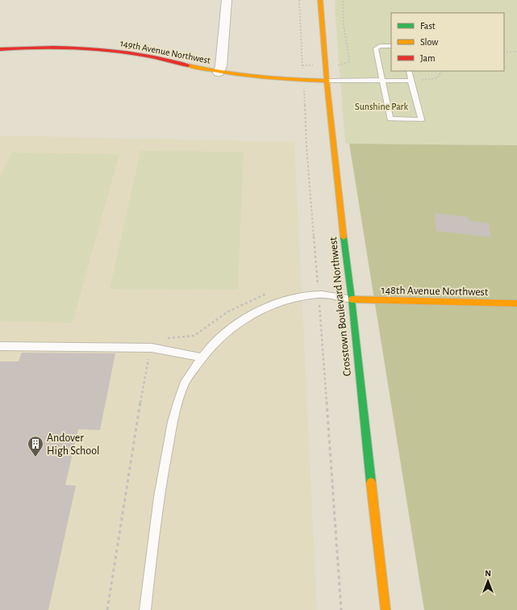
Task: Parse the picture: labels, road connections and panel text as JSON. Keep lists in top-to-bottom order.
{
  "streets": {
    "street": ["149th Avenue Northwest", "148th Avenue Northwest", "Crosstown Boulevard Northwest"]
  },
  "crossings": [
    ["149th Avenue Northwest", "Crosstown Boulevard Northwest"],
    ["148th Avenue Northwest", "Crosstown Boulevard Northwest"]
  ],
  "parks": ["Sunshine Park"],
  "places": {
    "building": ["Andover High School"]
  },
  "legend": ["Fast", "Slow", "Jam"],
  "north": "top"
}
